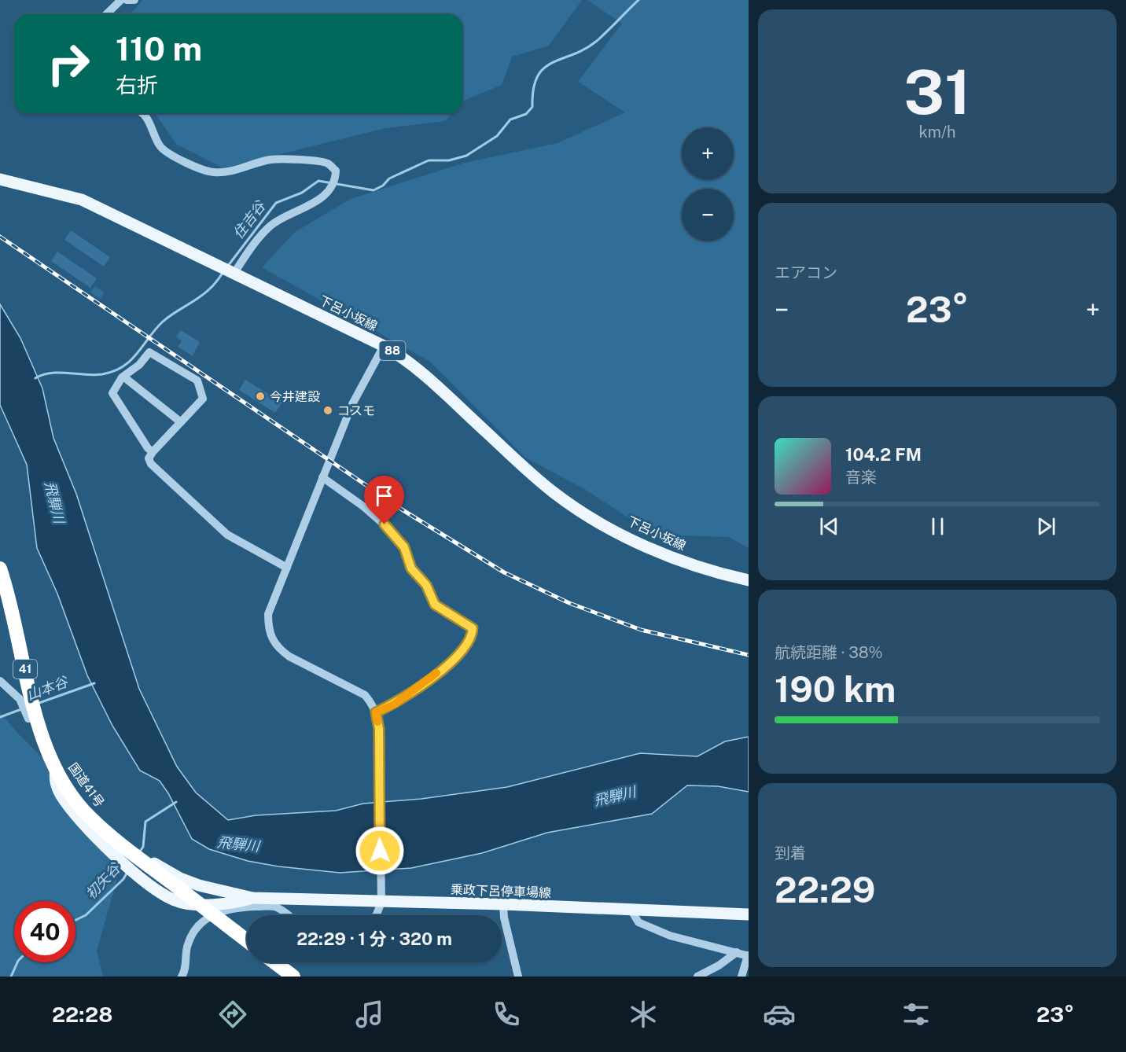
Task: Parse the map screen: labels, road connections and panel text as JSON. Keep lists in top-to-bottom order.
{
  "streets": {
    "highway": ["41", "国道41号"],
    "main road": ["下呂小坂線", "88", "乗政下呂停車場線"]
  },
  "water": [
    "住吉谷",
    "飛騨川",
    "山本谷",
    "初矢谷"
  ],
  "places": ["今井建設", "コスモ"],
  "page": {
    "tile": [
      ["31", "km/h"],
      "エアコン",
      ["航続距離 · 38%", "190 km"],
      ["到着", "22:29"]
    ],
    "turn": ["110 m", "右折"],
    "map_buttons": ["+", "−"],
    "heat": ["−", "23°", "+"],
    "song": ["104.2 FM", "音楽"],
    "limit": "40",
    "trip": "22:29 · 1 分 · 320 m",
    "tabs": ["22:28", "23°"]
  }
}
